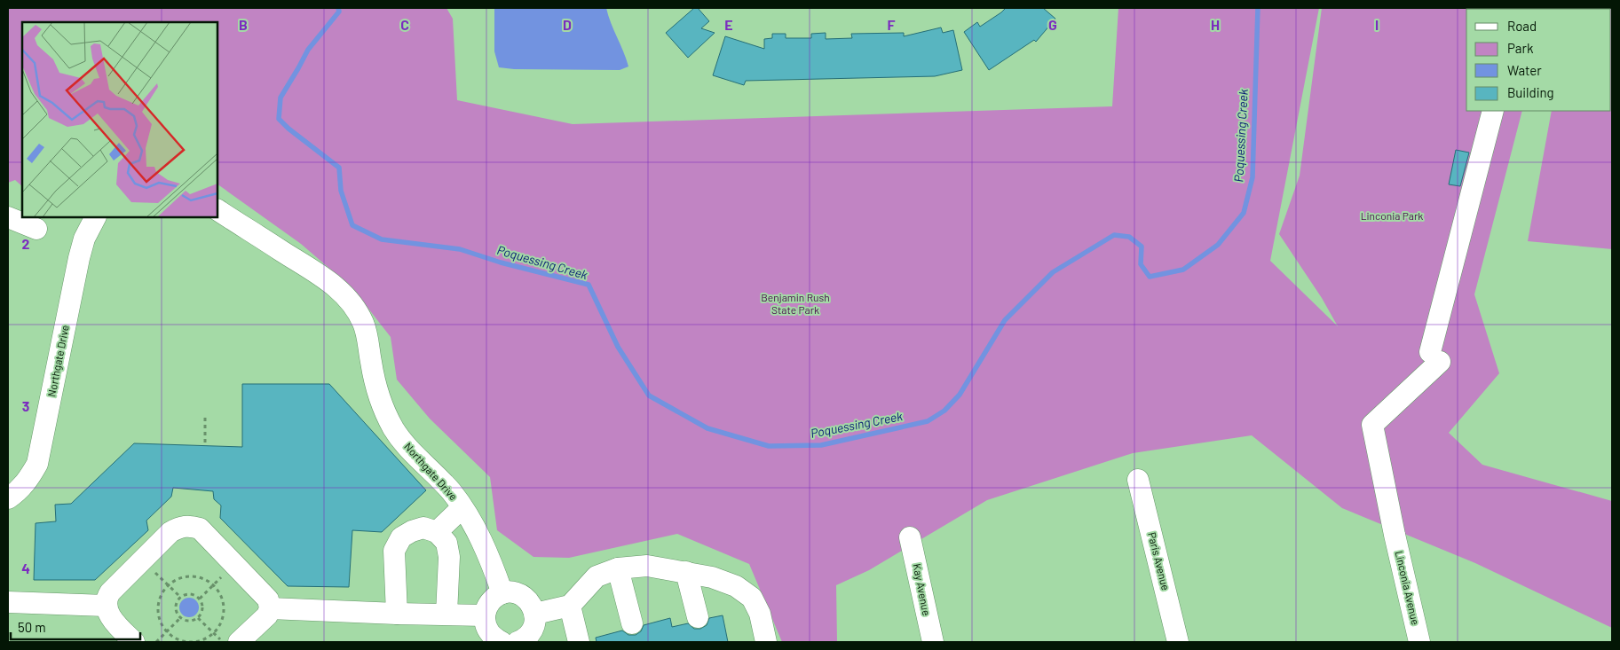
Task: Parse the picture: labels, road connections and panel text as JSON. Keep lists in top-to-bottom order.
{
  "streets": {
    "street": [
      "Northgate Drive",
      "Paris Avenue",
      "Linconia Avenue",
      "Kay Avenue"
    ]
  },
  "water": ["Poquessing Creek"],
  "parks": ["Linconia Park", "Benjamin Rush State Park"],
  "legend": [
    "Road",
    "Park",
    "Water",
    "Building"
  ],
  "scale_bar": "50 m",
  "grid": {
    "columns": [
      "B",
      "C",
      "D",
      "E",
      "F",
      "G",
      "H",
      "I"
    ],
    "rows": ["2", "3", "4"]
  }
}
